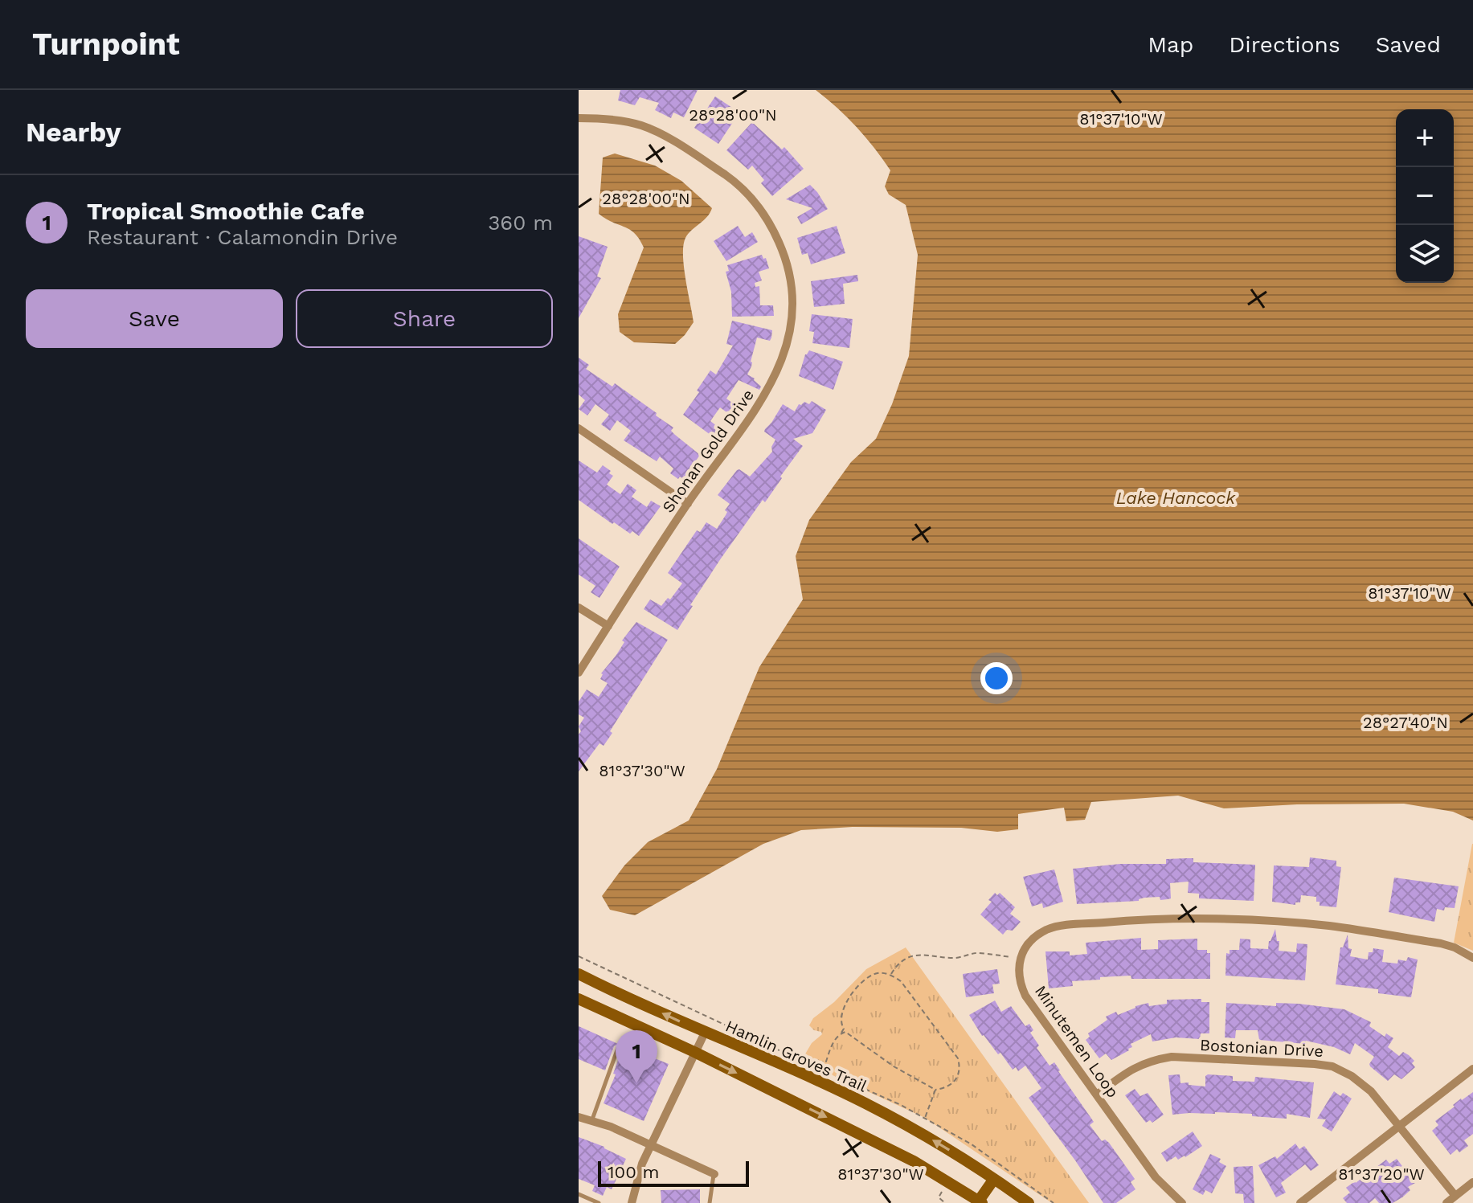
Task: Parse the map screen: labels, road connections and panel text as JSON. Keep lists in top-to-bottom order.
{
  "streets": {
    "main road": ["Hamlin Groves Trail"],
    "street": ["Shonan Gold Drive", "Minutemen Loop", "Bostonian Drive"]
  },
  "crossings": [
    ["Minutemen Loop", "Bostonian Drive"]
  ],
  "water": ["Lake Hancock"],
  "scale_bar": "100 m",
  "page": {
    "header": "Turnpoint",
    "nav": ["Map", "Directions", "Saved"],
    "heading": "Nearby",
    "map_buttons": ["+", "−"],
    "list": [
      {
        "mark": "1",
        "name": "Tropical Smoothie Cafe",
        "note": "Restaurant · Calamondin Drive",
        "value": "360 m"
      }
    ],
    "buttons": ["Save", "Share"],
    "pins": "1",
    "scale": "100 m"
  },
  "coordinates": [
    "28°28'00\"N",
    "81°37'10\"W",
    "28°27'40\"N",
    "81°37'30\"W",
    "81°37'20\"W"
  ]
}
